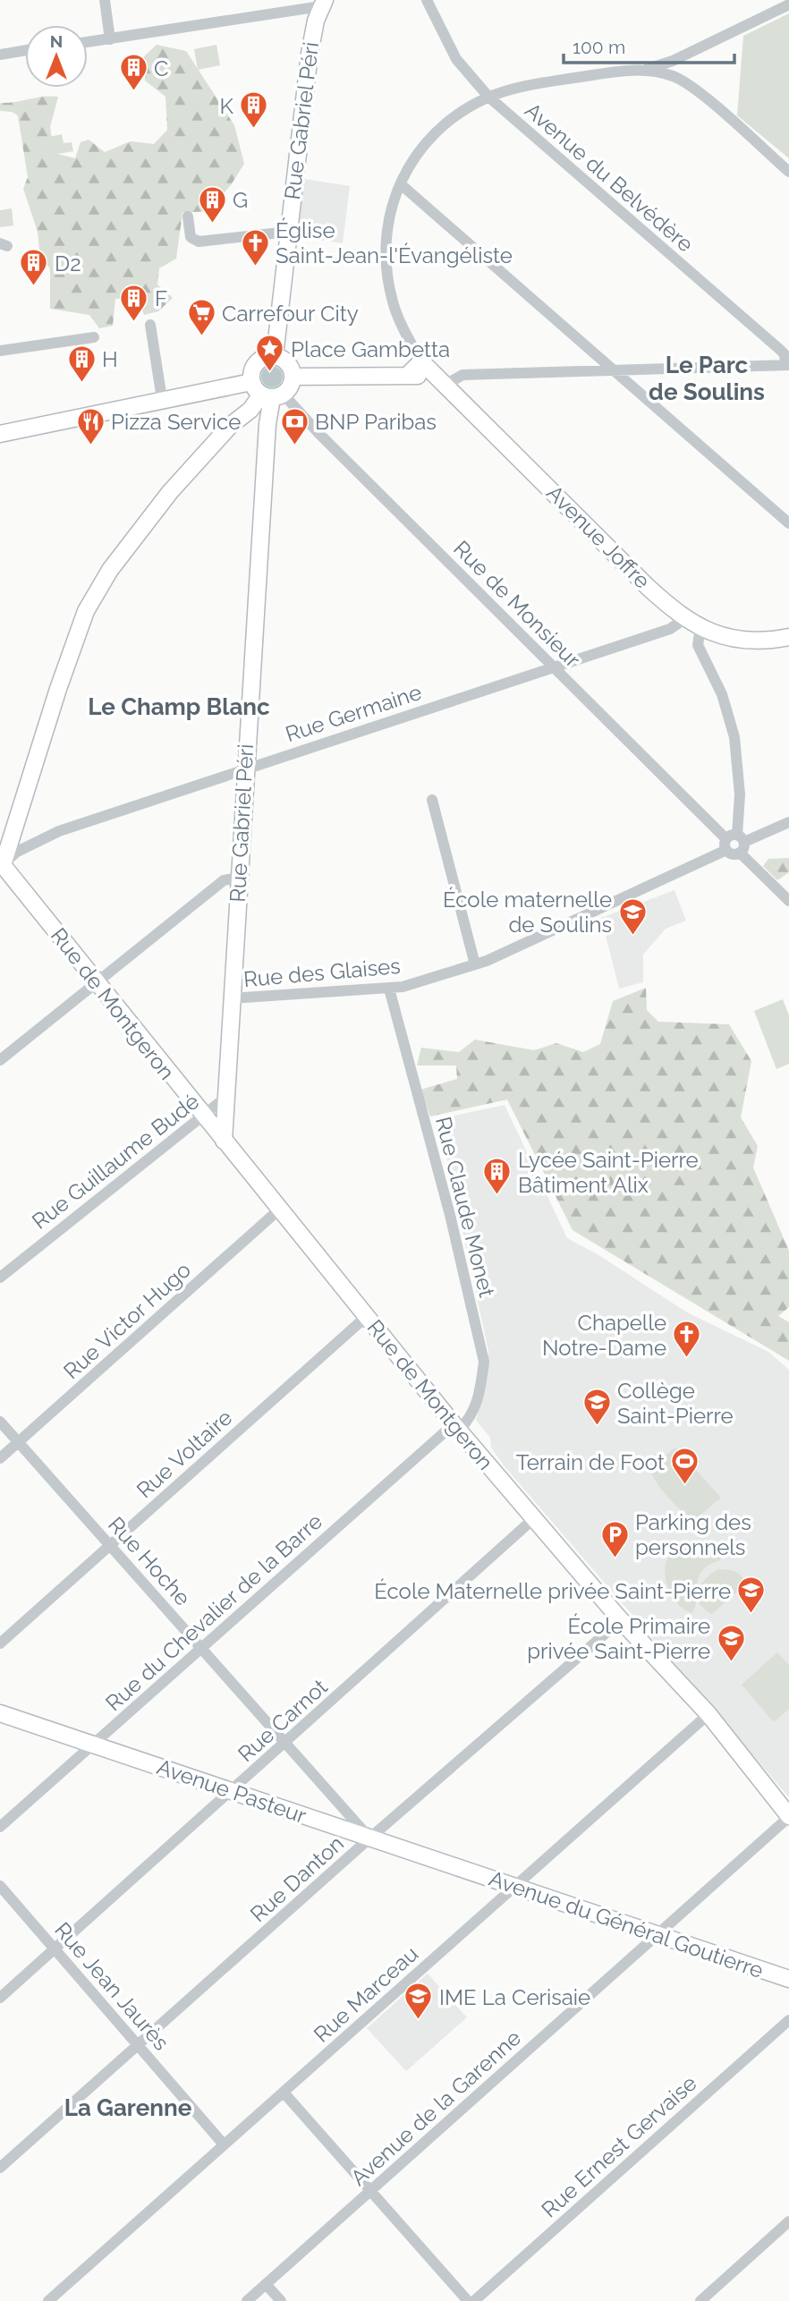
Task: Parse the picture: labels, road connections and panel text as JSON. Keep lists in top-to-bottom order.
{
  "streets": {
    "street": [
      "Rue Gabriel Péri",
      "Avenue du Belvédère",
      "Avenue Joffre",
      "Rue de Monsieur",
      "Rue Germaine",
      "Rue des Glaises",
      "Rue de Montgeron",
      "Rue Guillaume Budé",
      "Rue Claude Monet",
      "Rue Victor Hugo",
      "Rue Voltaire",
      "Rue Hoche",
      "Rue du Chevalier de la Barre",
      "Rue Carnot",
      "Avenue Pasteur",
      "Rue Danton",
      "Avenue du Général Goutierre",
      "Rue Jean Jaurès",
      "Rue Marceau",
      "Avenue de la Garenne",
      "Rue Ernest Gervaise"
    ]
  },
  "crossings": [
    ["Rue Gabriel Péri", "Rue de Monsieur"],
    ["Rue Gabriel Péri", "Rue Germaine"],
    ["Rue Gabriel Péri", "Rue des Glaises"],
    ["Rue Gabriel Péri", "Rue Guillaume Budé"],
    ["Avenue Joffre", "Rue Germaine"],
    ["Rue de Monsieur", "Rue Germaine"],
    ["Rue de Monsieur", "Rue des Glaises"],
    ["Rue Germaine", "Rue de Montgeron"],
    ["Rue des Glaises", "Rue Claude Monet"],
    ["Rue de Montgeron", "Rue Guillaume Budé"],
    ["Rue de Montgeron", "Rue Claude Monet"],
    ["Rue de Montgeron", "Rue Victor Hugo"],
    ["Rue de Montgeron", "Rue Voltaire"],
    ["Rue de Montgeron", "Rue du Chevalier de la Barre"],
    ["Rue de Montgeron", "Rue Carnot"],
    ["Rue de Montgeron", "Rue Danton"],
    ["Rue de Montgeron", "Rue Marceau"],
    ["Rue de Montgeron", "Avenue de la Garenne"],
    ["Rue Claude Monet", "Rue du Chevalier de la Barre"],
    ["Rue Victor Hugo", "Rue Hoche"],
    ["Rue Voltaire", "Rue Hoche"],
    ["Rue Hoche", "Rue du Chevalier de la Barre"],
    ["Rue Hoche", "Rue Carnot"],
    ["Rue Hoche", "Avenue Pasteur"],
    ["Rue Hoche", "Rue Danton"],
    ["Rue du Chevalier de la Barre", "Avenue Pasteur"],
    ["Rue Carnot", "Avenue Pasteur"],
    ["Rue Carnot", "Rue Jean Jaurès"],
    ["Avenue Pasteur", "Rue Danton"],
    ["Avenue Pasteur", "Avenue du Général Goutierre"],
    ["Rue Danton", "Rue Jean Jaurès"],
    ["Avenue du Général Goutierre", "Rue Marceau"],
    ["Avenue du Général Goutierre", "Avenue de la Garenne"],
    ["Rue Jean Jaurès", "Rue Marceau"]
  ],
  "districts": ["Le Parc de Soulins", "Le Champ Blanc", "La Garenne"],
  "places": {
    "building": [
      "C",
      "K",
      "G",
      "D2",
      "F",
      "H",
      "Lycée Saint-Pierre Bâtiment Alix"
    ],
    "church": ["Église Saint-Jean-l'Évangéliste", "Chapelle Notre-Dame"],
    "supermarket": ["Carrefour City"],
    "place": ["Place Gambetta"],
    "restaurant": ["Pizza Service"],
    "bank": ["BNP Paribas"],
    "school or university": [
      "École maternelle de Soulins",
      "Collège Saint-Pierre",
      "École Maternelle privée Saint-Pierre",
      "École Primaire privée Saint-Pierre",
      "IME La Cerisaie"
    ],
    "sports": ["Terrain de Foot"],
    "parking": ["Parking des personnels"]
  },
  "scale_bar": "100 m",
  "north": "top"
}
